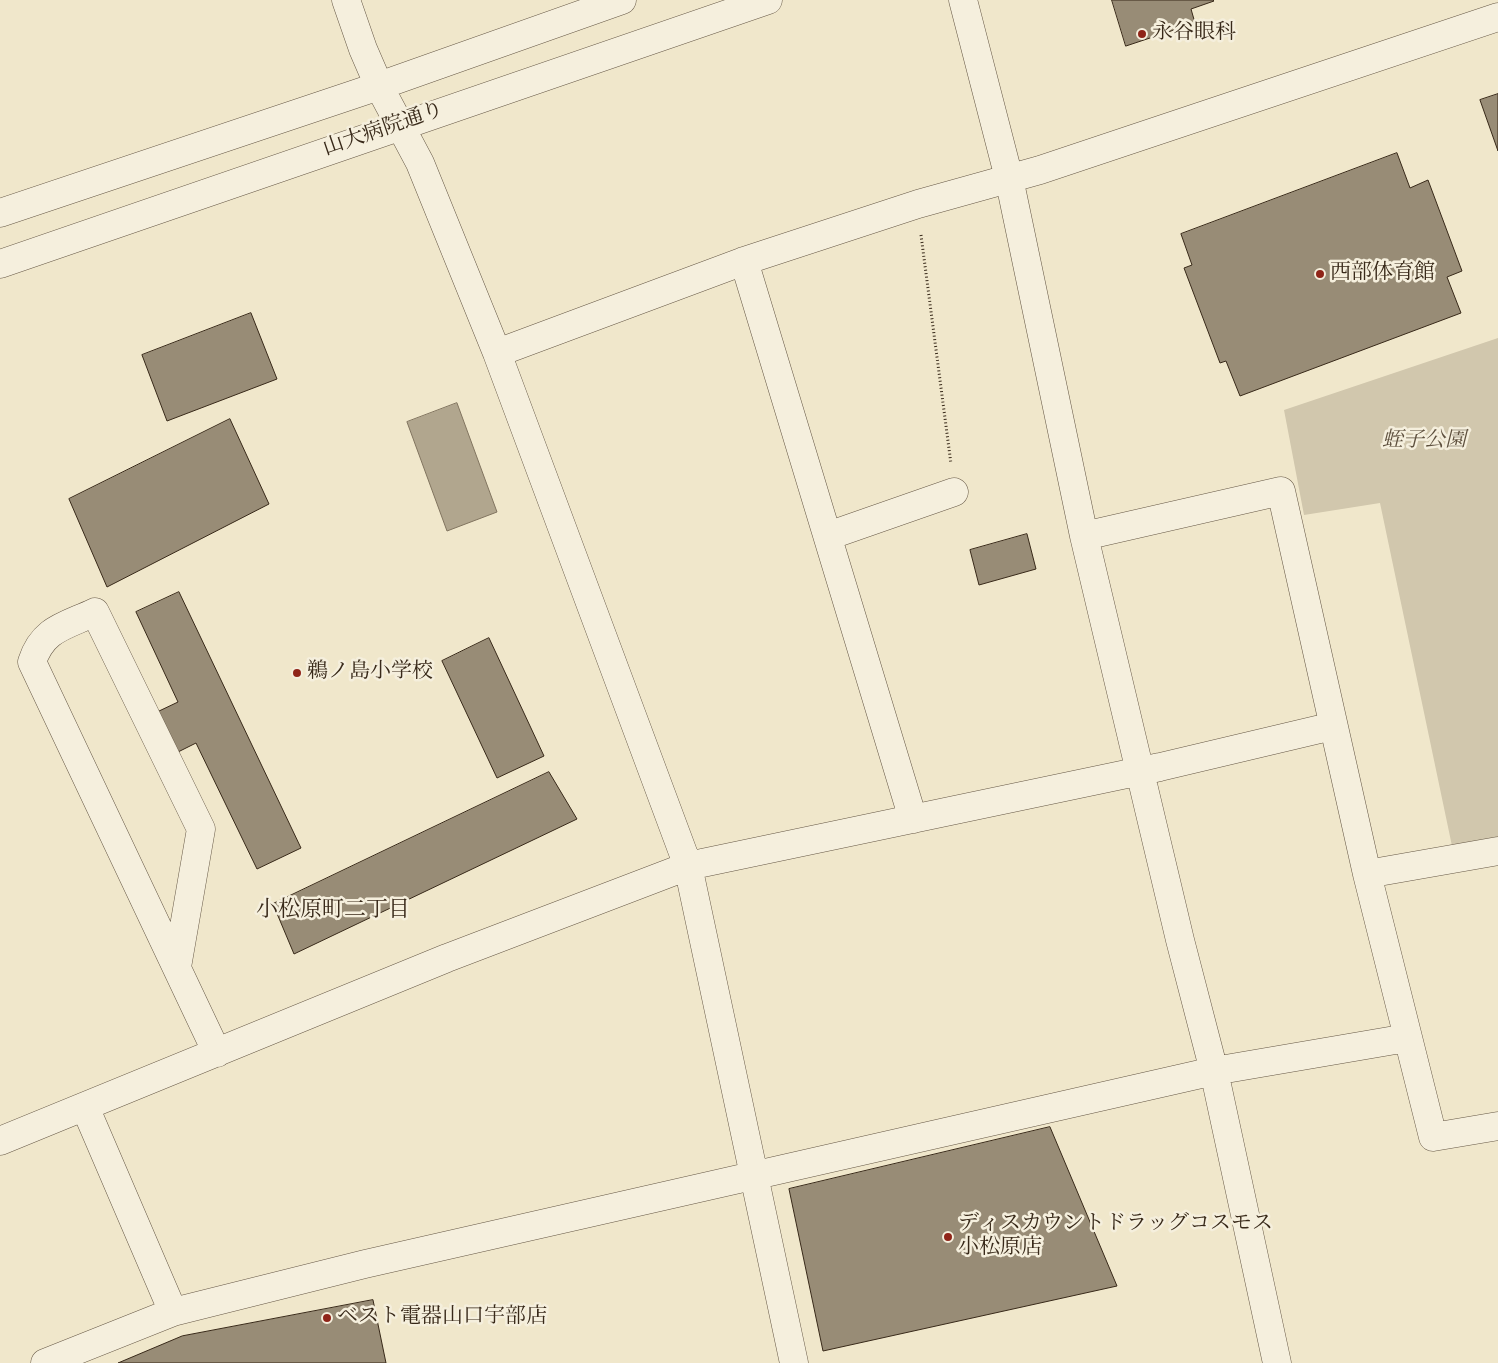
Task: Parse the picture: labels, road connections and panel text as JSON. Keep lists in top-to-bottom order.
{
  "streets": {
    "street": ["山大病院通り"]
  },
  "districts": ["小松原町二丁目"],
  "parks": ["蛭子公園"],
  "places": [
    "永谷眼科",
    "西部体育館",
    "鵜ノ島小学校",
    "ディスカウントドラッグコスモス 小松原店",
    "ベスト電器山口宇部店"
  ]
}
